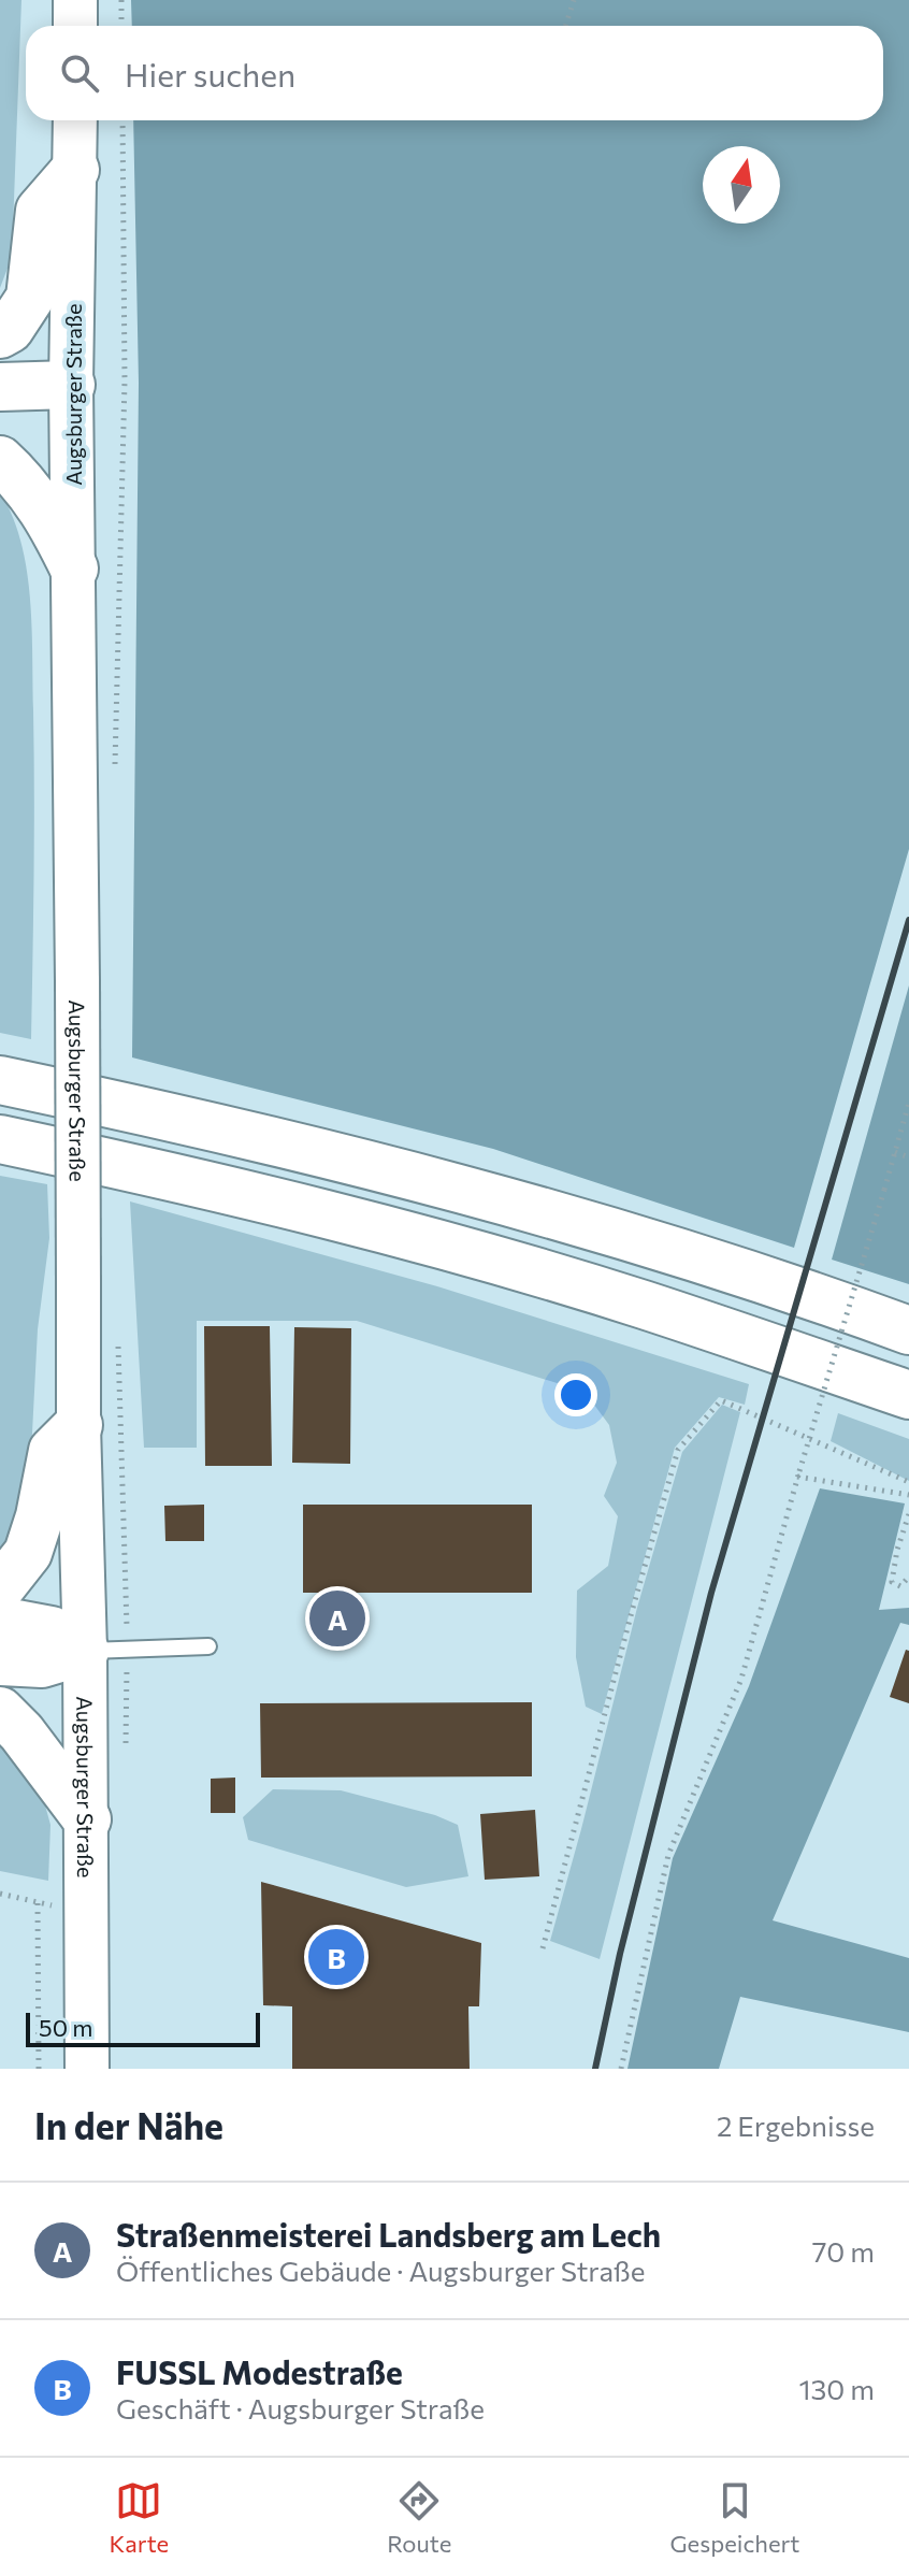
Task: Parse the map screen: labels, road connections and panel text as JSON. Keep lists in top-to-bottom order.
{
  "streets": {
    "main road": ["Augsburger Straße"]
  },
  "scale_bar": "50 m",
  "north": "top",
  "page": {
    "search": "Hier suchen",
    "pins": ["A", "B"],
    "scale": "50 m",
    "heading": ["In der Nähe", "2 Ergebnisse"],
    "list": [
      {
        "mark": "A",
        "name": "Straßenmeisterei Landsberg am Lech",
        "note": "Öffentliches Gebäude · Augsburger Straße",
        "value": "70 m"
      },
      {
        "mark": "B",
        "name": "FUSSL Modestraße",
        "note": "Geschäft · Augsburger Straße",
        "value": "130 m"
      }
    ],
    "nav": ["Karte", "Route", "Gespeichert"]
  }
}
